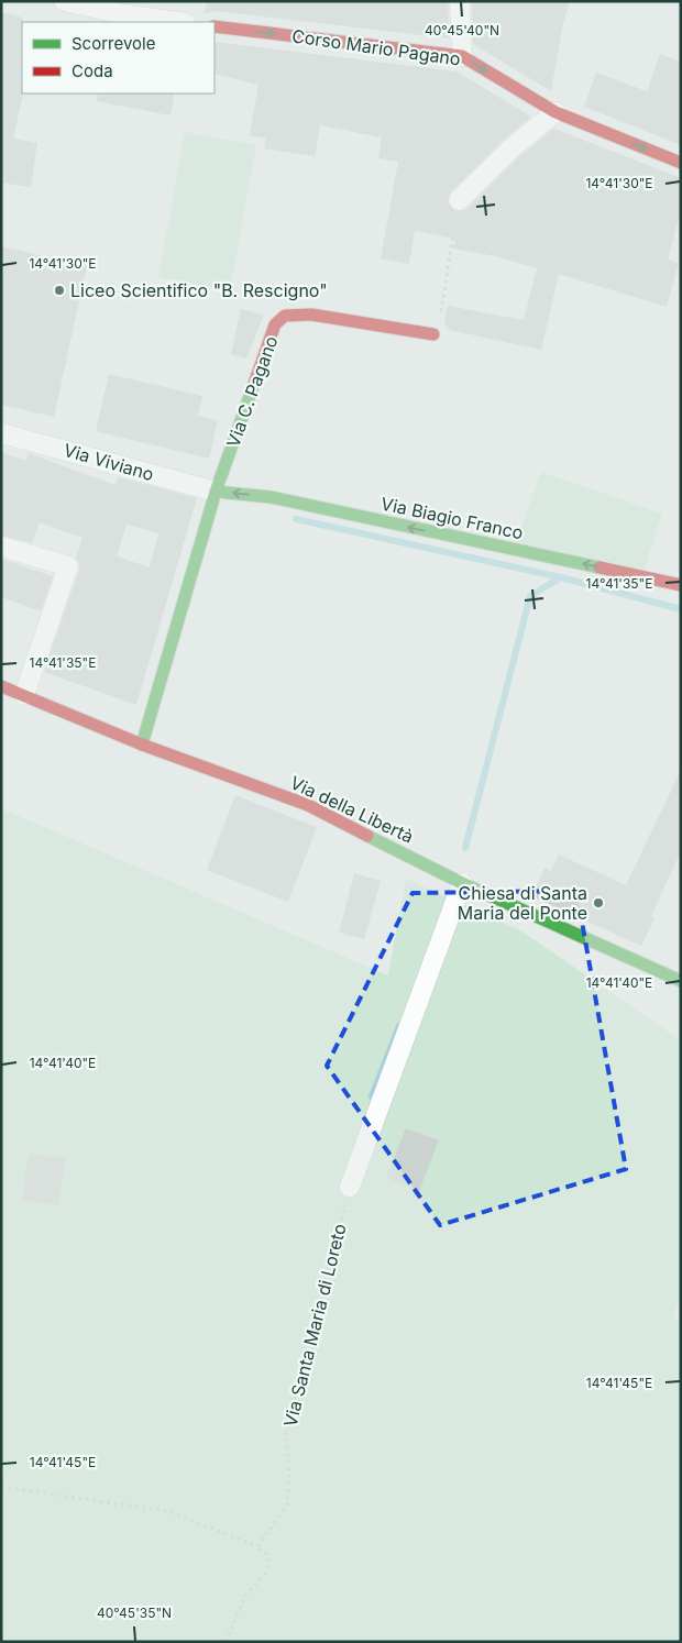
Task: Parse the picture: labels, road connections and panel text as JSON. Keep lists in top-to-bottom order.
{
  "streets": {
    "street": [
      "Corso Mario Pagano",
      "Via C. Pagano",
      "Via Viviano",
      "Via Biagio Franco",
      "Via della Libertà"
    ],
    "path": ["Via Santa Maria di Loreto"]
  },
  "crossings": [
    ["Via C. Pagano", "Via Viviano"],
    ["Via C. Pagano", "Via Biagio Franco"],
    ["Via C. Pagano", "Via della Libertà"],
    ["Via Viviano", "Via Biagio Franco"]
  ],
  "one_way": ["Corso Mario Pagano", "Via Biagio Franco"],
  "places": ["Liceo Scientifico \"B. Rescigno\"", "Chiesa di Santa Maria del Ponte"],
  "legend": ["Scorrevole", "Coda"],
  "coordinates": [
    "40°45'40\"N",
    "14°41'30\"E",
    "14°41'35\"E",
    "14°41'40\"E",
    "14°41'45\"E",
    "40°45'35\"N"
  ]
}
